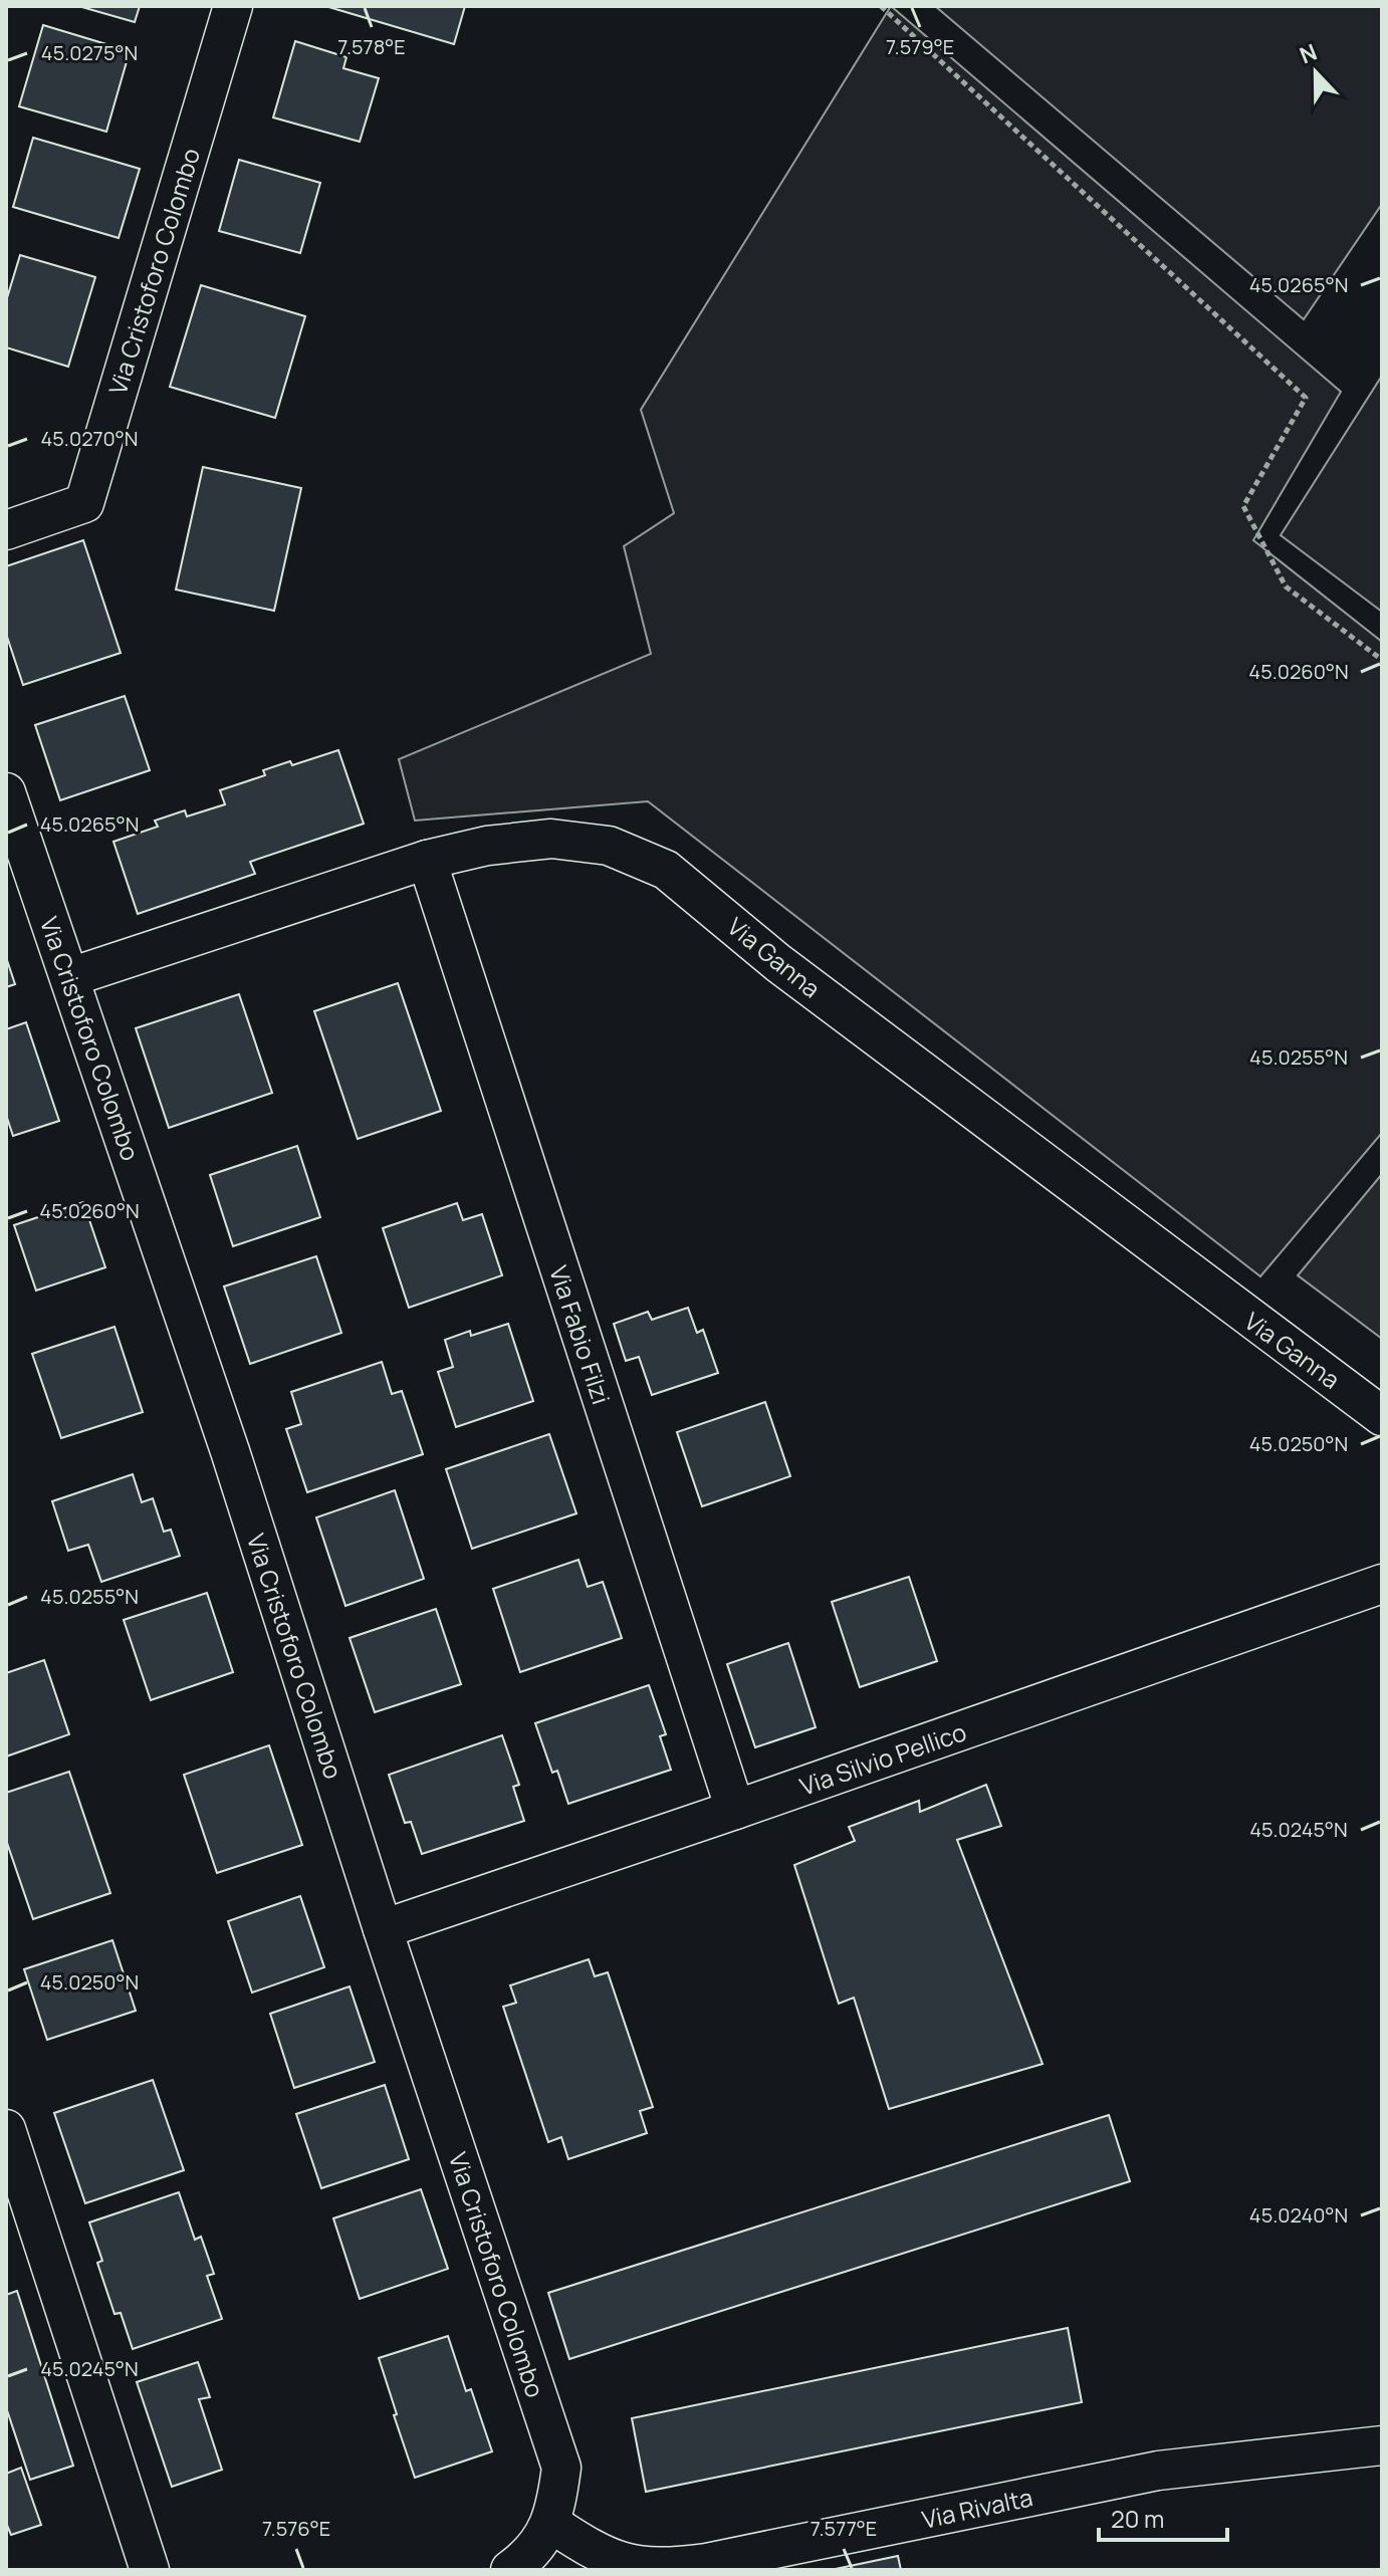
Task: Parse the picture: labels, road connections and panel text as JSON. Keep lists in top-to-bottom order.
{
  "streets": {
    "street": [
      "Via Cristoforo Colombo",
      "Via Ganna",
      "Via Fabio Filzi",
      "Via Silvio Pellico",
      "Via Rivalta"
    ]
  },
  "crossings": [
    ["Via Cristoforo Colombo", "Via Ganna"],
    ["Via Cristoforo Colombo", "Via Silvio Pellico"],
    ["Via Cristoforo Colombo", "Via Rivalta"],
    ["Via Ganna", "Via Fabio Filzi"],
    ["Via Fabio Filzi", "Via Silvio Pellico"]
  ],
  "scale_bar": "20 m",
  "north": "top",
  "coordinates": [
    "7.578°E",
    "7.579°E",
    "45.0275°N",
    "45.0265°N",
    "45.0270°N",
    "45.0260°N",
    "45.0255°N",
    "45.0250°N",
    "45.0245°N",
    "45.0240°N",
    "7.576°E",
    "7.577°E"
  ]
}
